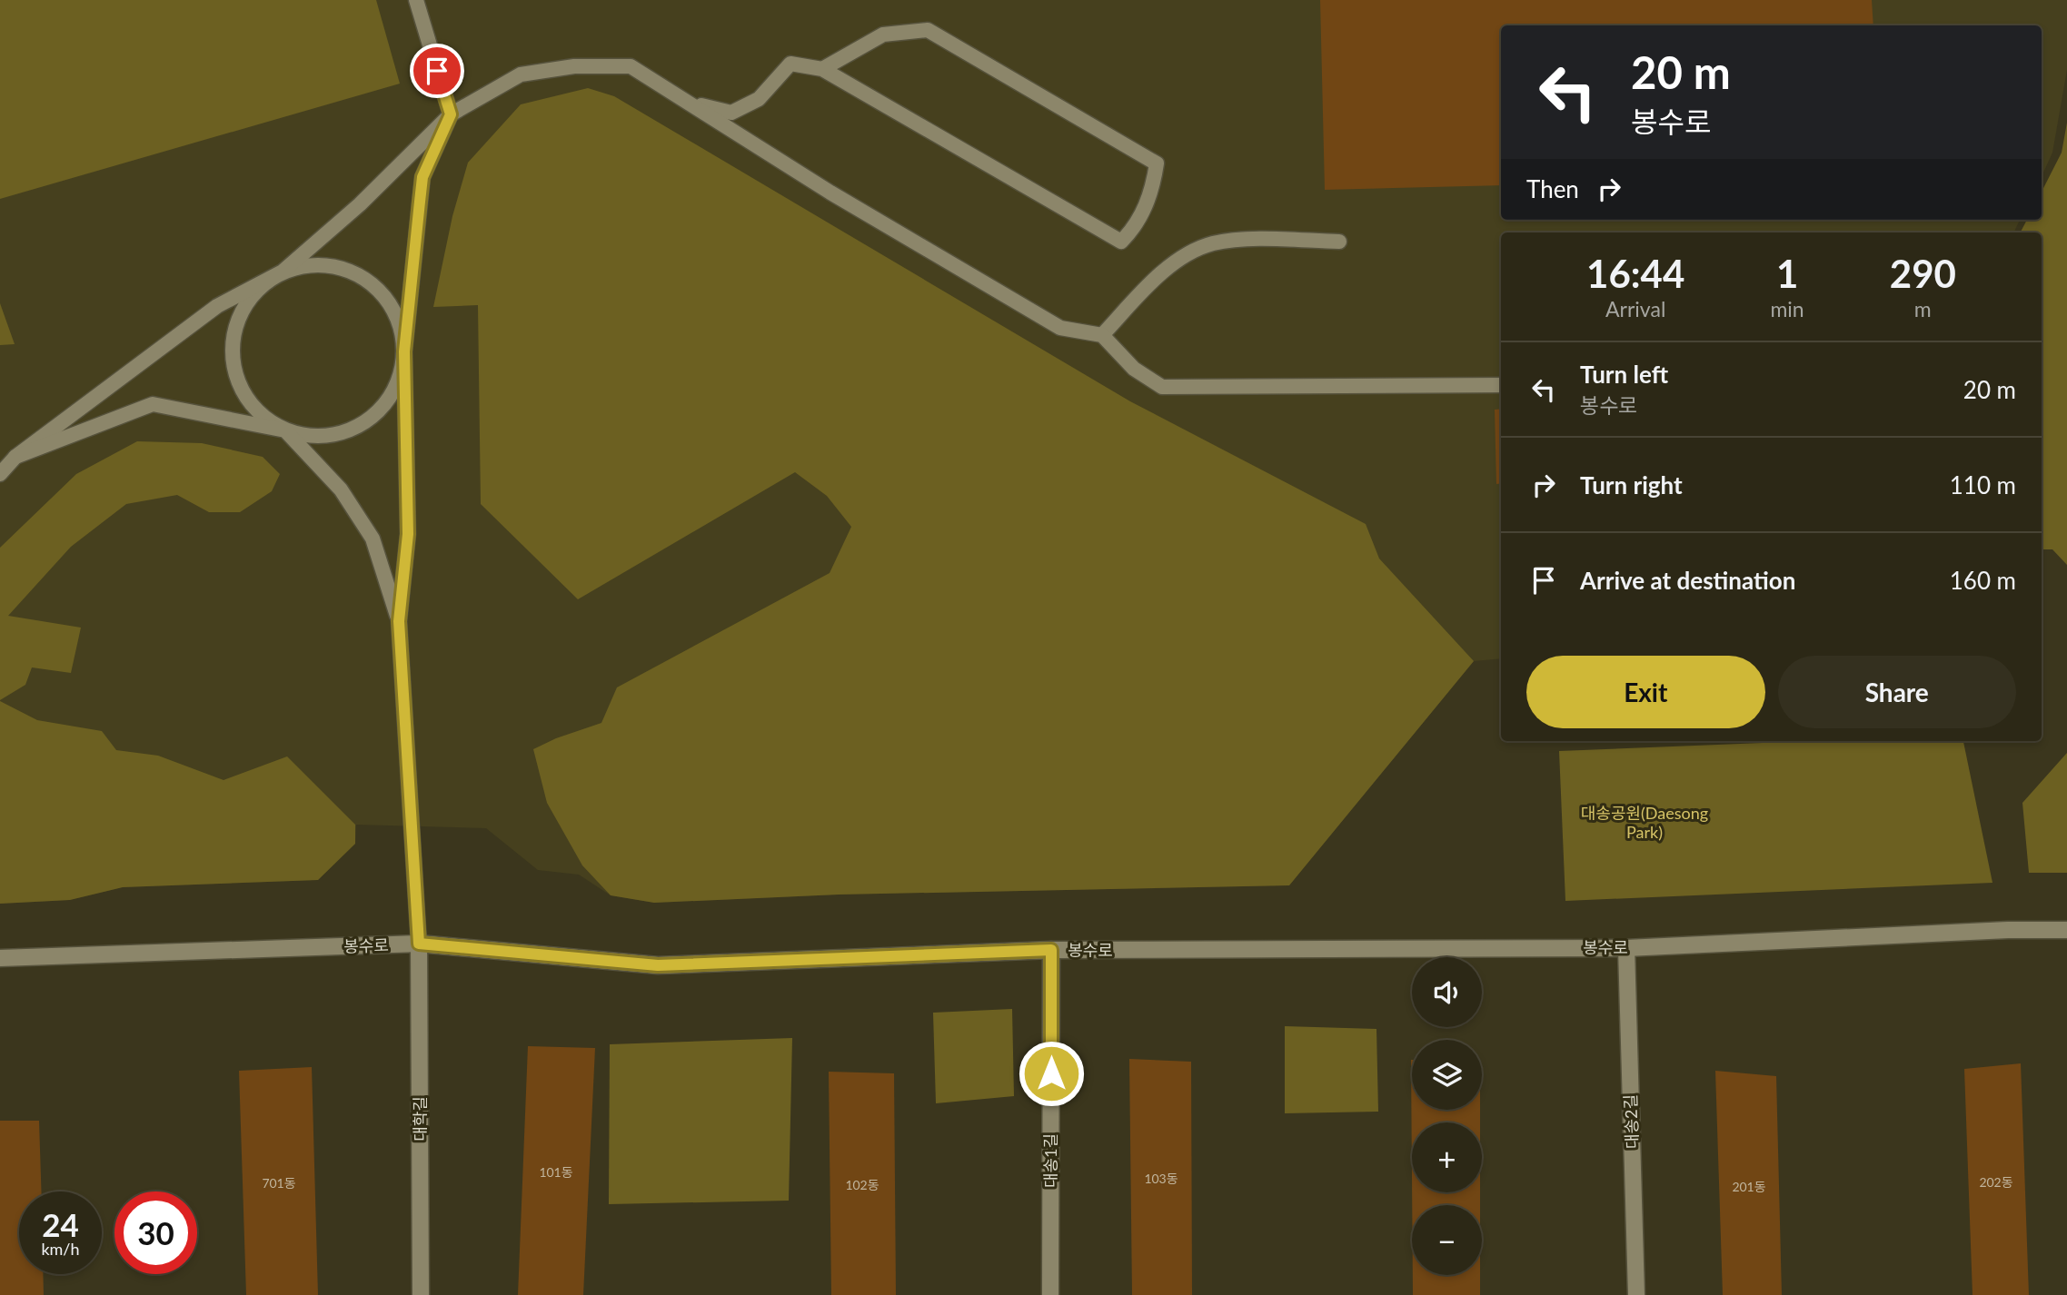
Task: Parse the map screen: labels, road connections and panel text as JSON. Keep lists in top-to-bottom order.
{
  "streets": {
    "main road": [
      "봉수로",
      "대학길",
      "대송2길",
      "대송1길"
    ]
  },
  "crossings": [
    ["봉수로", "대학길"],
    ["봉수로", "대송2길"],
    ["봉수로", "대송1길"]
  ],
  "parks": ["대송공원(Daesong Park)"],
  "house_numbers": [
    "101동",
    "103동",
    "202동",
    "701동",
    "102동",
    "201동"
  ],
  "page": {
    "turn": ["20 m", "봉수로"],
    "then": "Then",
    "eta": [
      "16:44",
      "Arrival",
      "1",
      "min",
      "290",
      "m"
    ],
    "list": [
      {
        "name": "Turn left",
        "note": "봉수로",
        "value": "20 m"
      },
      {
        "name": "Turn right",
        "value": "110 m"
      },
      {
        "name": "Arrive at destination",
        "value": "160 m"
      }
    ],
    "buttons": ["Exit", "Share"],
    "map_buttons": ["+", "−"],
    "speed": "24 km/h",
    "limit": "30"
  }
}
